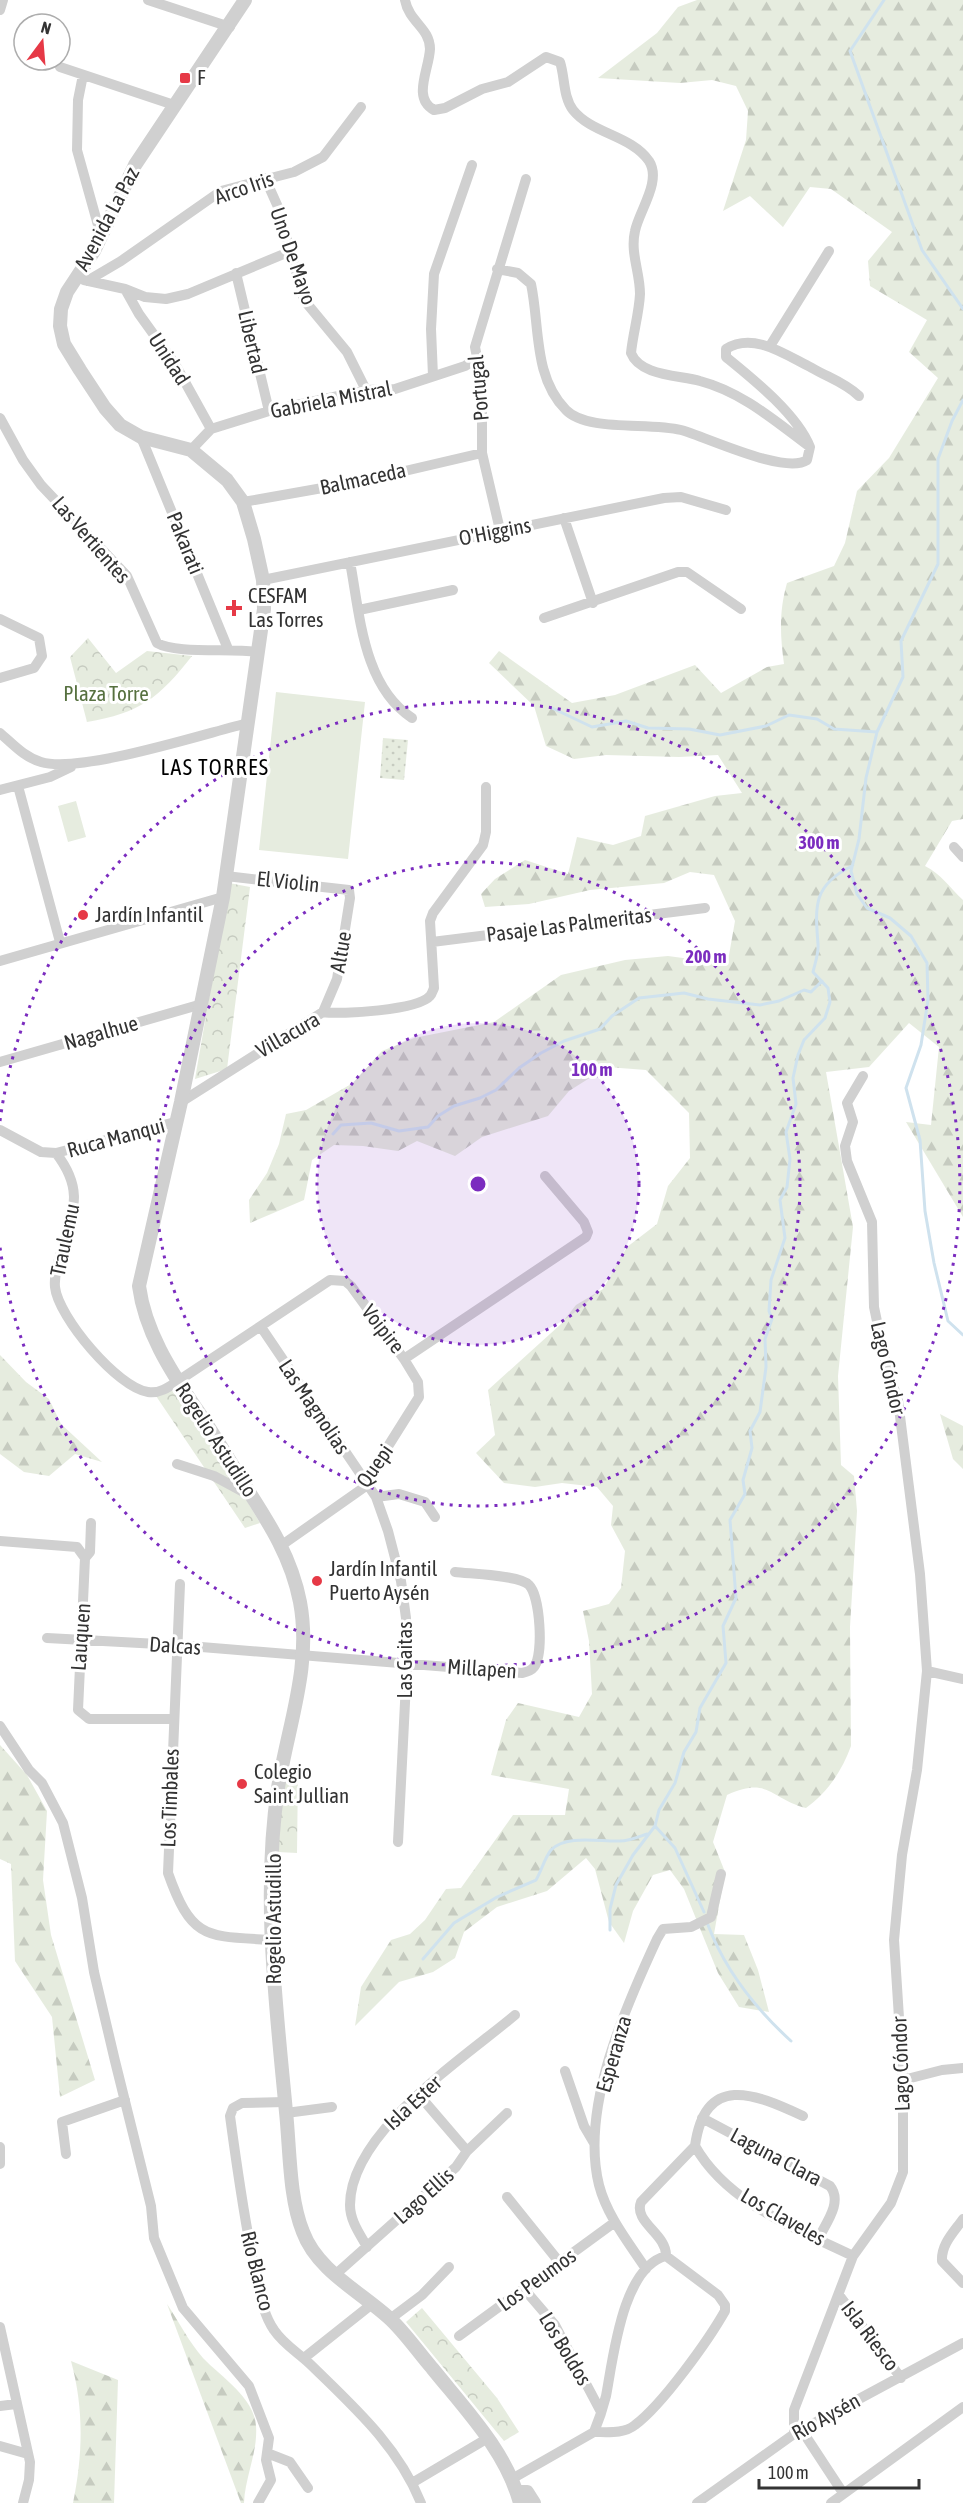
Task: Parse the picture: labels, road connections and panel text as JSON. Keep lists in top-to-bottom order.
{
  "streets": {
    "street": [
      "Arco Iris",
      "Avenida La Paz",
      "Uno De Mayo",
      "Libertad",
      "Unidad",
      "Portugal",
      "Gabriela Mistral",
      "Balmaceda",
      "O'Higgins",
      "Las Vertientes",
      "Pakarati",
      "El Violin",
      "Pasaje Las Palmeritas",
      "Altue",
      "Nagalhue",
      "Villacura",
      "Ruca Manqui",
      "Traulemu",
      "Voipire",
      "Lago Cóndor",
      "Las Magnolias",
      "Rogelio Astudillo",
      "Quepi",
      "Lauquen",
      "Dalcas",
      "Las Gaitas",
      "Millapen",
      "Los Timbales",
      "Esperanza",
      "Isla Ester",
      "Laguna Clara",
      "Lago Ellis",
      "Los Claveles",
      "Río Blanco",
      "Los Peumos",
      "Isla Riesco",
      "Los Boldos",
      "Río Aysén"
    ]
  },
  "crossings": [
    ["Arco Iris", "Avenida La Paz"],
    ["Arco Iris", "Uno De Mayo"],
    ["Avenida La Paz", "Pakarati"],
    ["Avenida La Paz", "Rogelio Astudillo"],
    ["Uno De Mayo", "Gabriela Mistral"],
    ["Libertad", "Gabriela Mistral"],
    ["Unidad", "Gabriela Mistral"],
    ["Portugal", "Gabriela Mistral"],
    ["Portugal", "Balmaceda"],
    ["Portugal", "O'Higgins"],
    ["Gabriela Mistral", "Rogelio Astudillo"],
    ["Balmaceda", "Rogelio Astudillo"],
    ["O'Higgins", "Rogelio Astudillo"],
    ["Las Vertientes", "Pakarati"],
    ["Las Vertientes", "Rogelio Astudillo"],
    ["Pakarati", "Rogelio Astudillo"],
    ["El Violin", "Altue"],
    ["El Violin", "Rogelio Astudillo"],
    ["Pasaje Las Palmeritas", "Villacura"],
    ["Altue", "Villacura"],
    ["Nagalhue", "Rogelio Astudillo"],
    ["Villacura", "Rogelio Astudillo"],
    ["Ruca Manqui", "Traulemu"],
    ["Ruca Manqui", "Rogelio Astudillo"],
    ["Traulemu", "Voipire"],
    ["Traulemu", "Rogelio Astudillo"],
    ["Voipire", "Las Magnolias"],
    ["Voipire", "Rogelio Astudillo"],
    ["Voipire", "Quepi"],
    ["Lago Cóndor", "Los Claveles"],
    ["Lago Cóndor", "Isla Riesco"],
    ["Lago Cóndor", "Río Aysén"],
    ["Las Magnolias", "Quepi"],
    ["Las Magnolias", "Las Gaitas"],
    ["Rogelio Astudillo", "Quepi"],
    ["Rogelio Astudillo", "Dalcas"],
    ["Rogelio Astudillo", "Millapen"],
    ["Rogelio Astudillo", "Los Timbales"],
    ["Rogelio Astudillo", "Lago Ellis"],
    ["Rogelio Astudillo", "Río Blanco"],
    ["Quepi", "Las Gaitas"],
    ["Lauquen", "Dalcas"],
    ["Lauquen", "Los Timbales"],
    ["Dalcas", "Millapen"],
    ["Dalcas", "Los Timbales"],
    ["Las Gaitas", "Millapen"],
    ["Esperanza", "Los Peumos"],
    ["Isla Ester", "Lago Ellis"],
    ["Laguna Clara", "Los Claveles"],
    ["Los Peumos", "Los Boldos"],
    ["Isla Riesco", "Río Aysén"]
  ],
  "districts": ["LAS TORRES"],
  "parks": ["Plaza Torre"],
  "places": {
    "transit": ["F"],
    "health": ["CESFAM Las Torres"],
    "other": ["Jardín Infantil", "Jardín Infantil Puerto Aysén", "Colegio Saint Jullian"]
  },
  "scale_bar": "100 m",
  "north": "top",
  "rings": ["300 m", "200 m", "100 m"]
}
